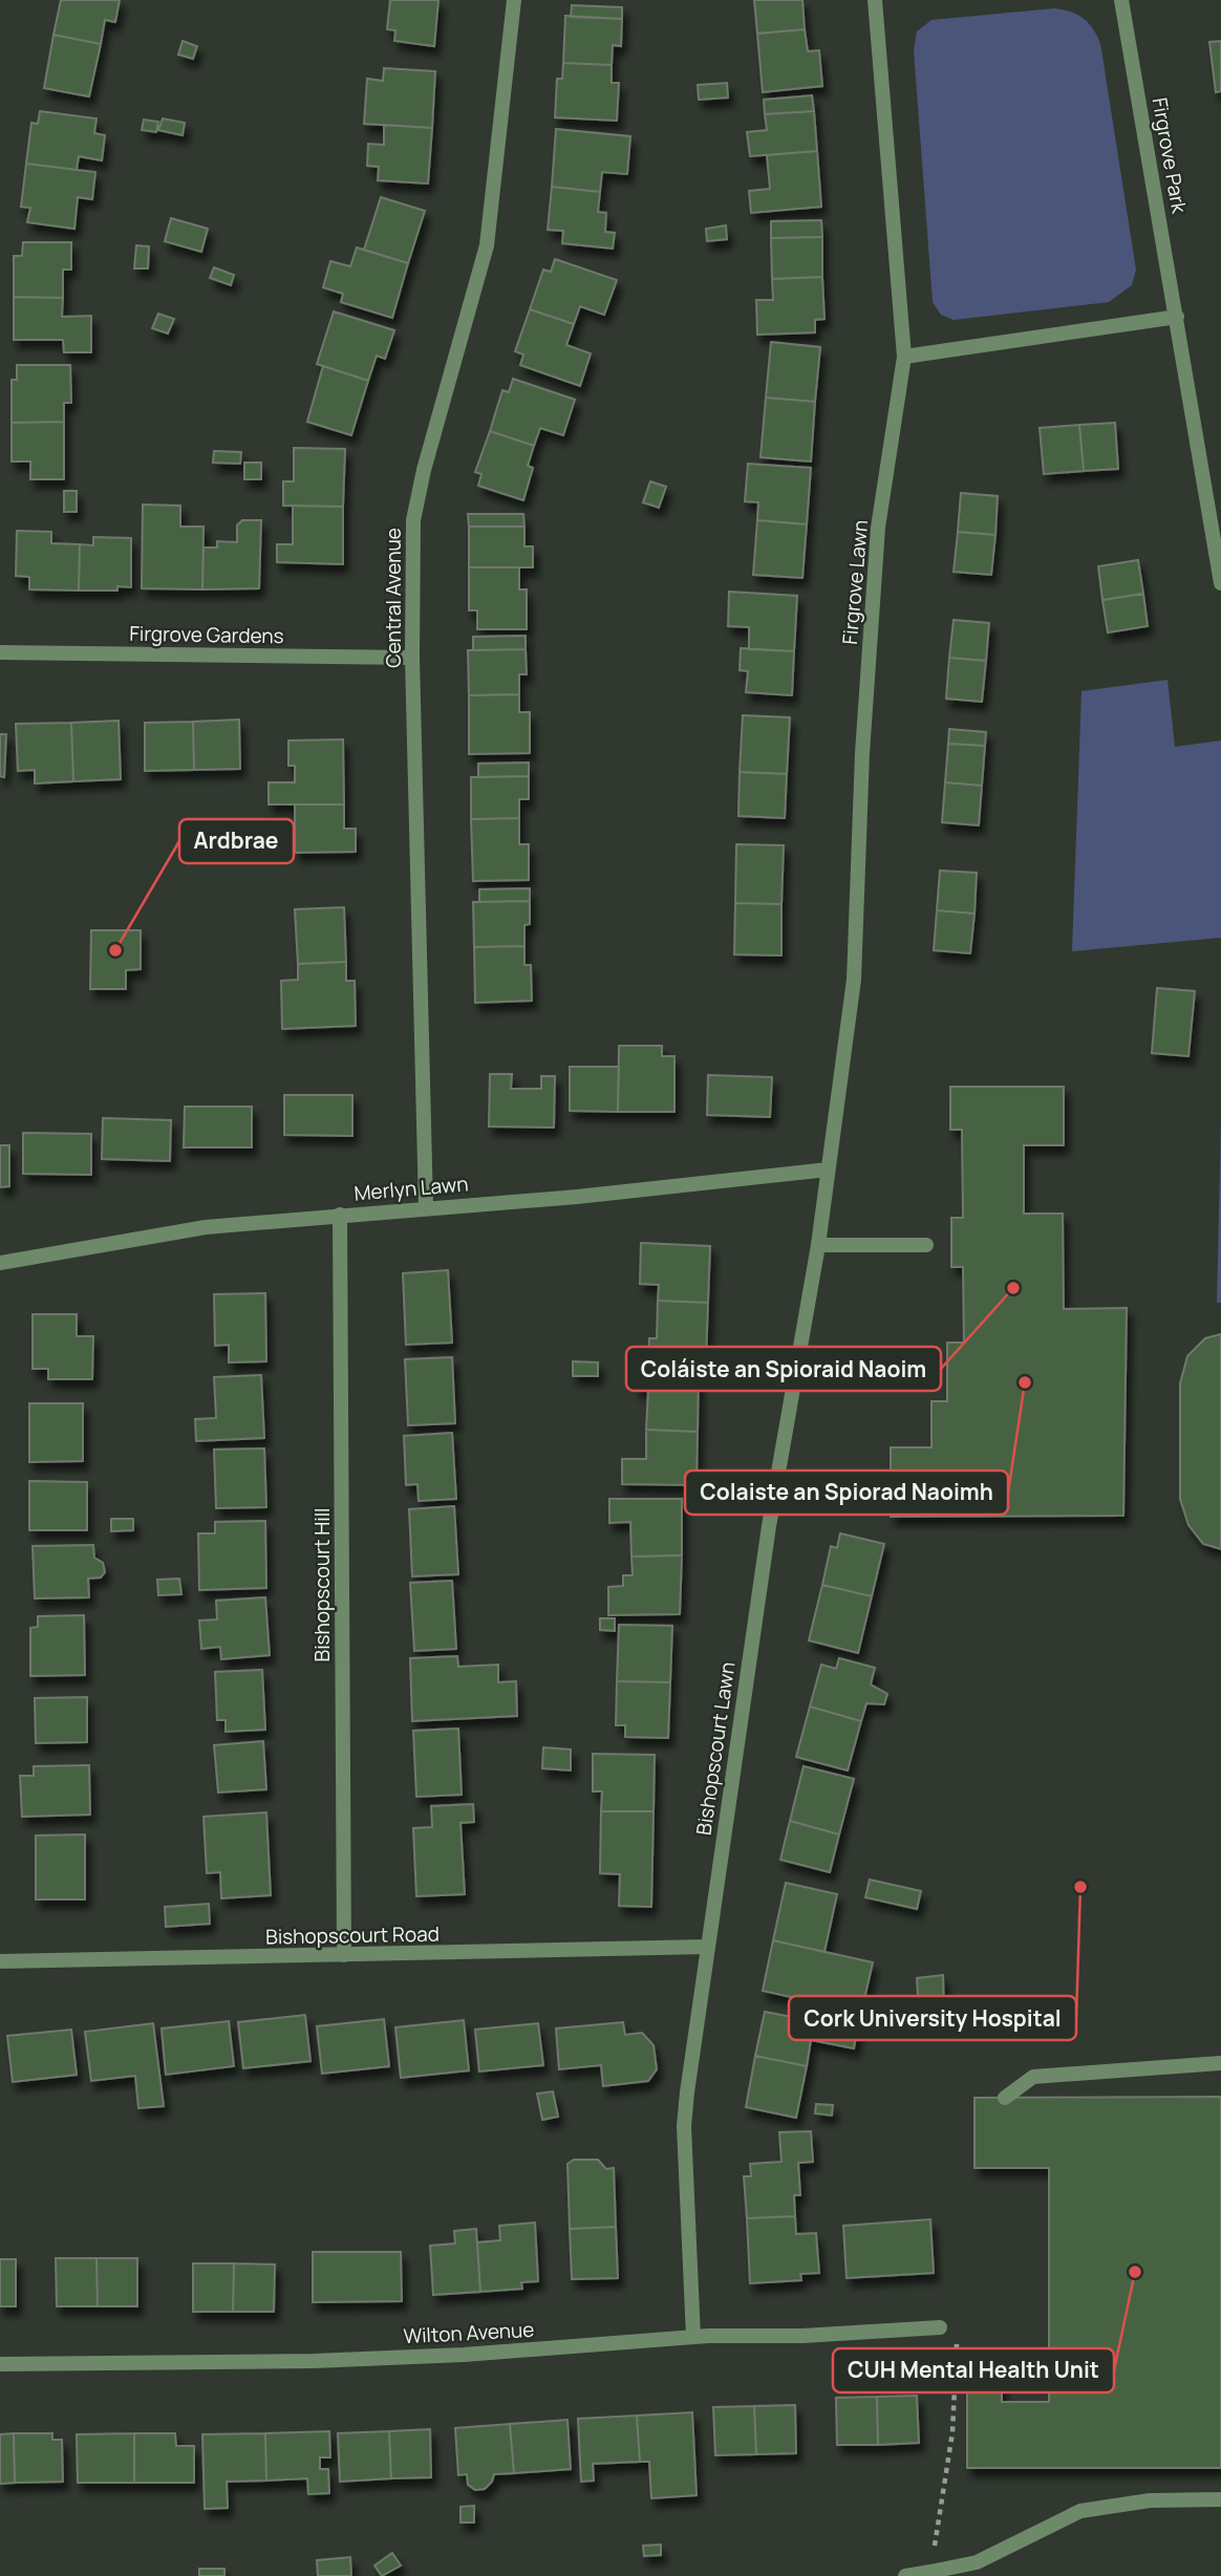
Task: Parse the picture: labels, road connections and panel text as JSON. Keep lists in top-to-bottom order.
{
  "streets": {
    "street": [
      "Firgrove Park",
      "Firgrove Lawn",
      "Central Avenue",
      "Firgrove Gardens",
      "Merlyn Lawn",
      "Bishopscourt Hill",
      "Bishopscourt Lawn",
      "Bishopscourt Road",
      "Wilton Avenue"
    ]
  },
  "crossings": [
    ["Firgrove Lawn", "Merlyn Lawn"],
    ["Firgrove Lawn", "Bishopscourt Lawn"],
    ["Central Avenue", "Firgrove Gardens"],
    ["Central Avenue", "Merlyn Lawn"],
    ["Merlyn Lawn", "Bishopscourt Hill"],
    ["Merlyn Lawn", "Bishopscourt Lawn"],
    ["Bishopscourt Hill", "Bishopscourt Road"],
    ["Bishopscourt Lawn", "Bishopscourt Road"],
    ["Bishopscourt Lawn", "Wilton Avenue"]
  ],
  "places": [
    "Ardbrae",
    "Coláiste an Spioraid Naoim",
    "Colaiste an Spiorad Naoimh",
    "Cork University Hospital",
    "CUH Mental Health Unit"
  ]
}
